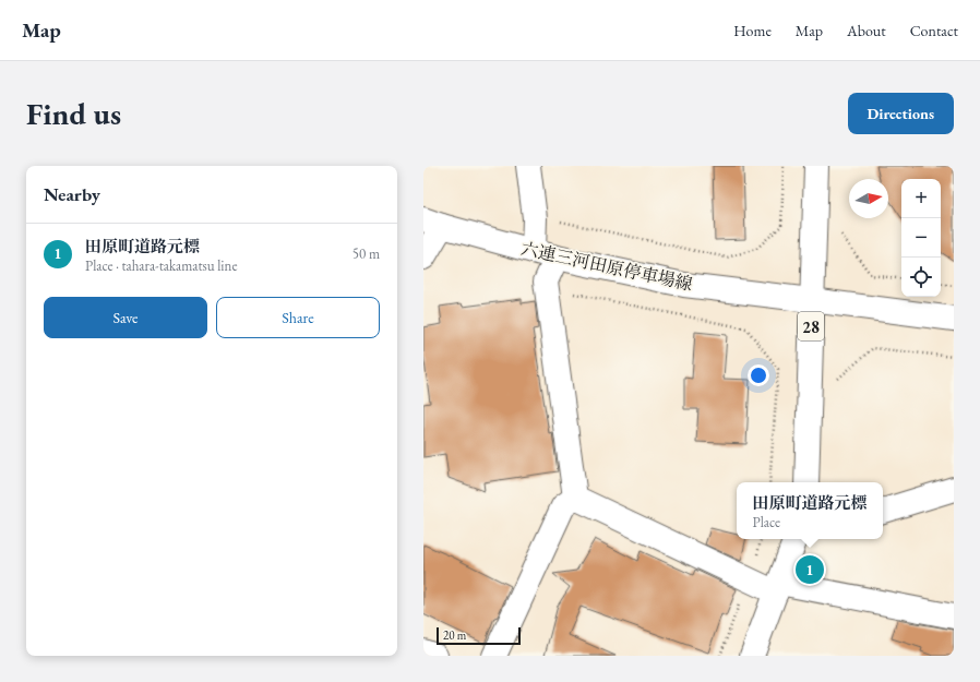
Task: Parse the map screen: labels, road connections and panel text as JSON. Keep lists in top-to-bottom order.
{
  "streets": {
    "street": ["六連三河田原停車場線", "28"]
  },
  "crossings": [
    ["六連三河田原停車場線", "28"]
  ],
  "scale_bar": "20 m",
  "north": "right",
  "page": {
    "header": "Map",
    "nav": [
      "Home",
      "Map",
      "About",
      "Contact"
    ],
    "buttons": [
      "Directions",
      ["Save", "Share"]
    ],
    "title": "Find us",
    "heading": "Nearby",
    "map_buttons": ["+", "−"],
    "list": [
      {
        "mark": "1",
        "name": "田原町道路元標",
        "note": "Place · tahara-takamatsu line",
        "value": "50 m"
      }
    ],
    "popup": ["田原町道路元標", "Place"],
    "pins": "1",
    "scale": "20 m"
  }
}
